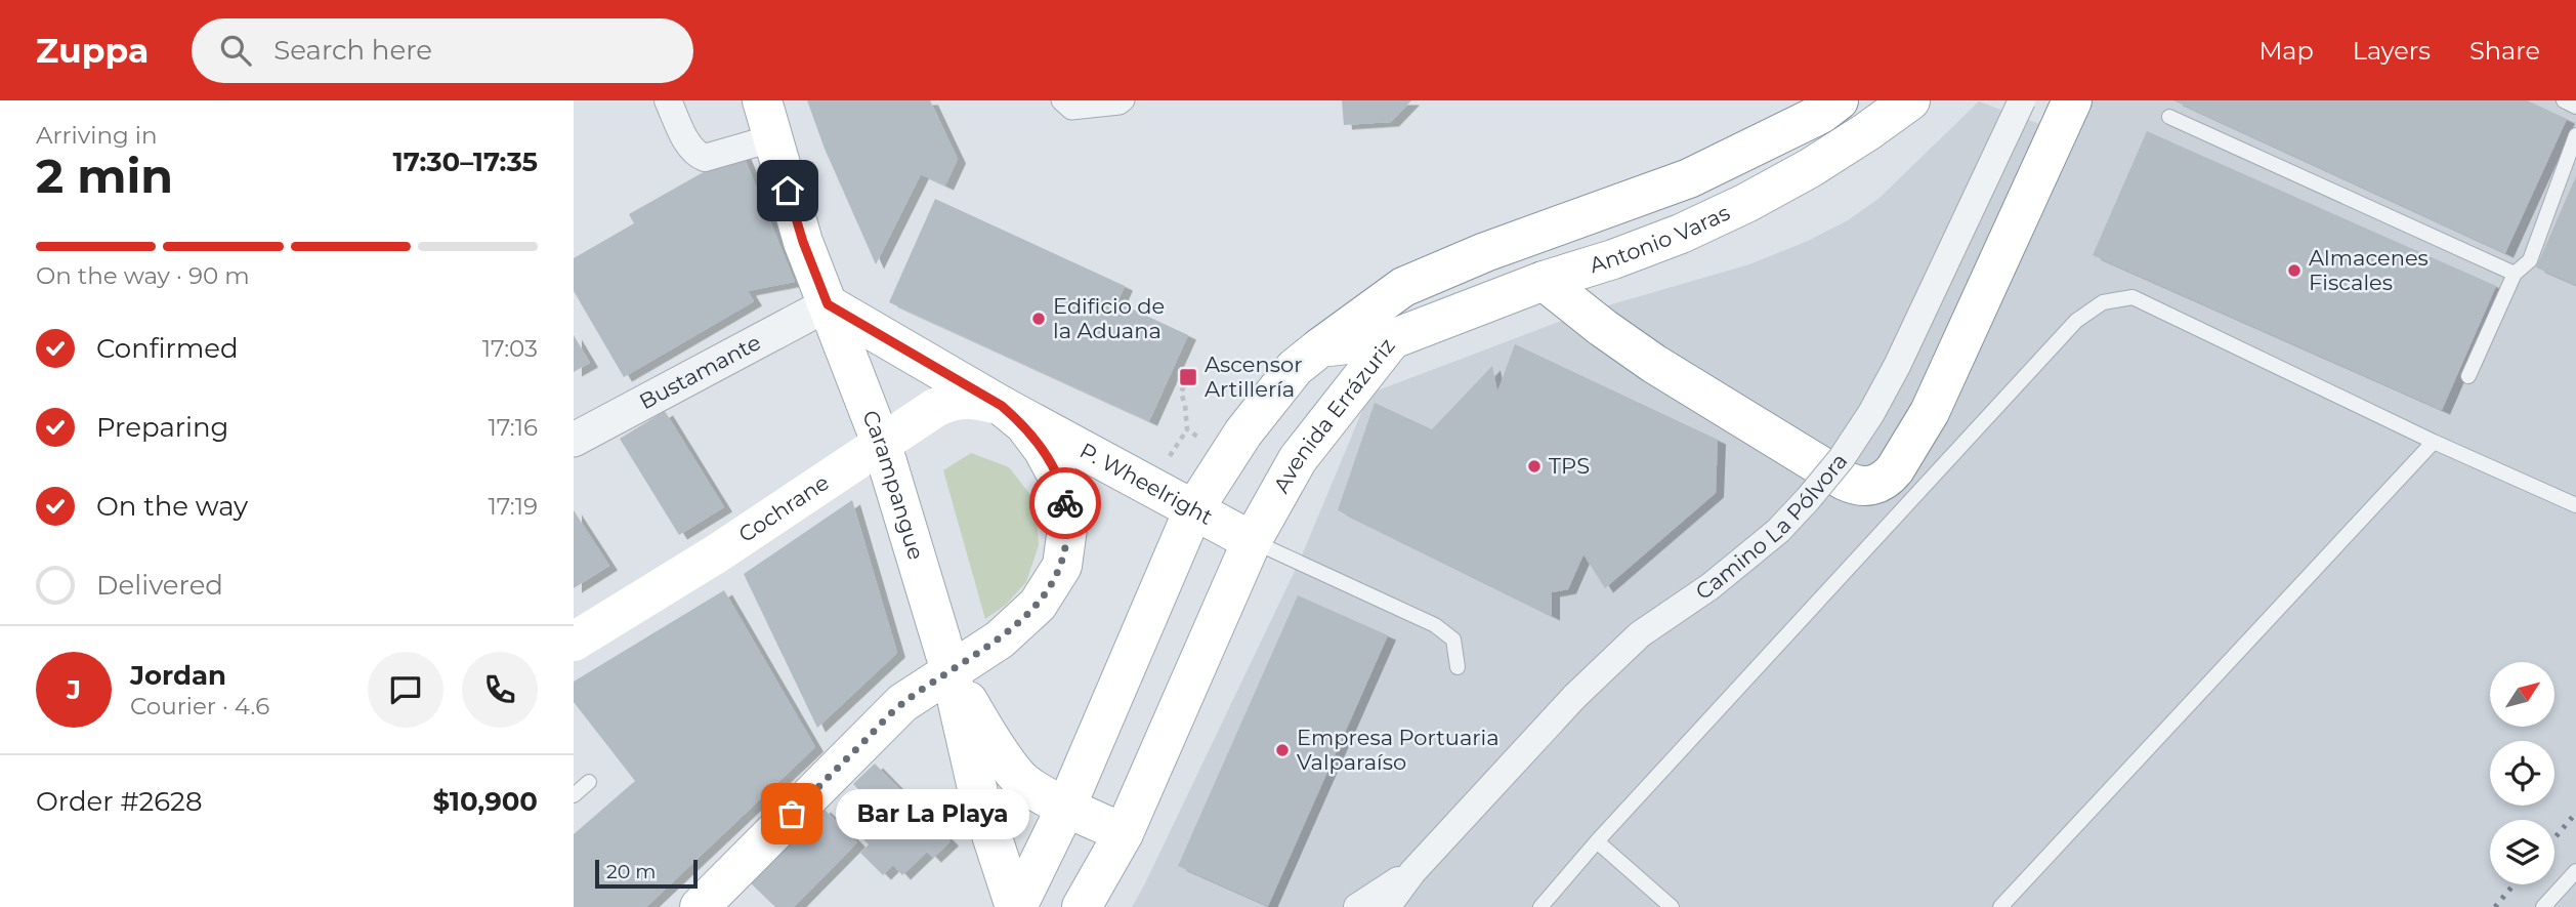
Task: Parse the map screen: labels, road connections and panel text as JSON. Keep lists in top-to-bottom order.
{
  "streets": {
    "main road": [
      "Antonio Varas",
      "Avenida Errázuriz",
      "P. Wheelright",
      "Carampangue",
      "Cochrane"
    ],
    "street": ["Bustamante", "Camino La Pólvora"]
  },
  "crossings": [
    ["Antonio Varas", "Avenida Errázuriz"],
    ["Bustamante", "Carampangue"],
    ["Avenida Errázuriz", "P. Wheelright"],
    ["Avenida Errázuriz", "Carampangue"],
    ["P. Wheelright", "Cochrane"],
    ["Carampangue", "Cochrane"]
  ],
  "places": {
    "other": [
      "Almacenes Fiscales",
      "Edificio de la Aduana",
      "TPS",
      "Empresa Portuaria Valparaíso",
      "Bar La Playa"
    ],
    "transit": ["Ascensor Artillería"]
  },
  "scale_bar": "20 m",
  "north": "top right",
  "page": {
    "header": "Zuppa",
    "search": "Search here",
    "nav": ["Map", "Layers", "Share"],
    "heading": ["2 min", "Arriving in", "17:30–17:35"],
    "panel": [
      "Jordan",
      "Courier · 4.6",
      "Order #2628",
      "$10,900"
    ],
    "bar": "On the way · 90 m",
    "list": [
      ["Confirmed", "17:03"],
      ["Preparing", "17:16"],
      ["On the way", "17:19"],
      "Delivered"
    ],
    "round": "J",
    "bubble": "Bar La Playa",
    "scale": "20 m"
  }
}
